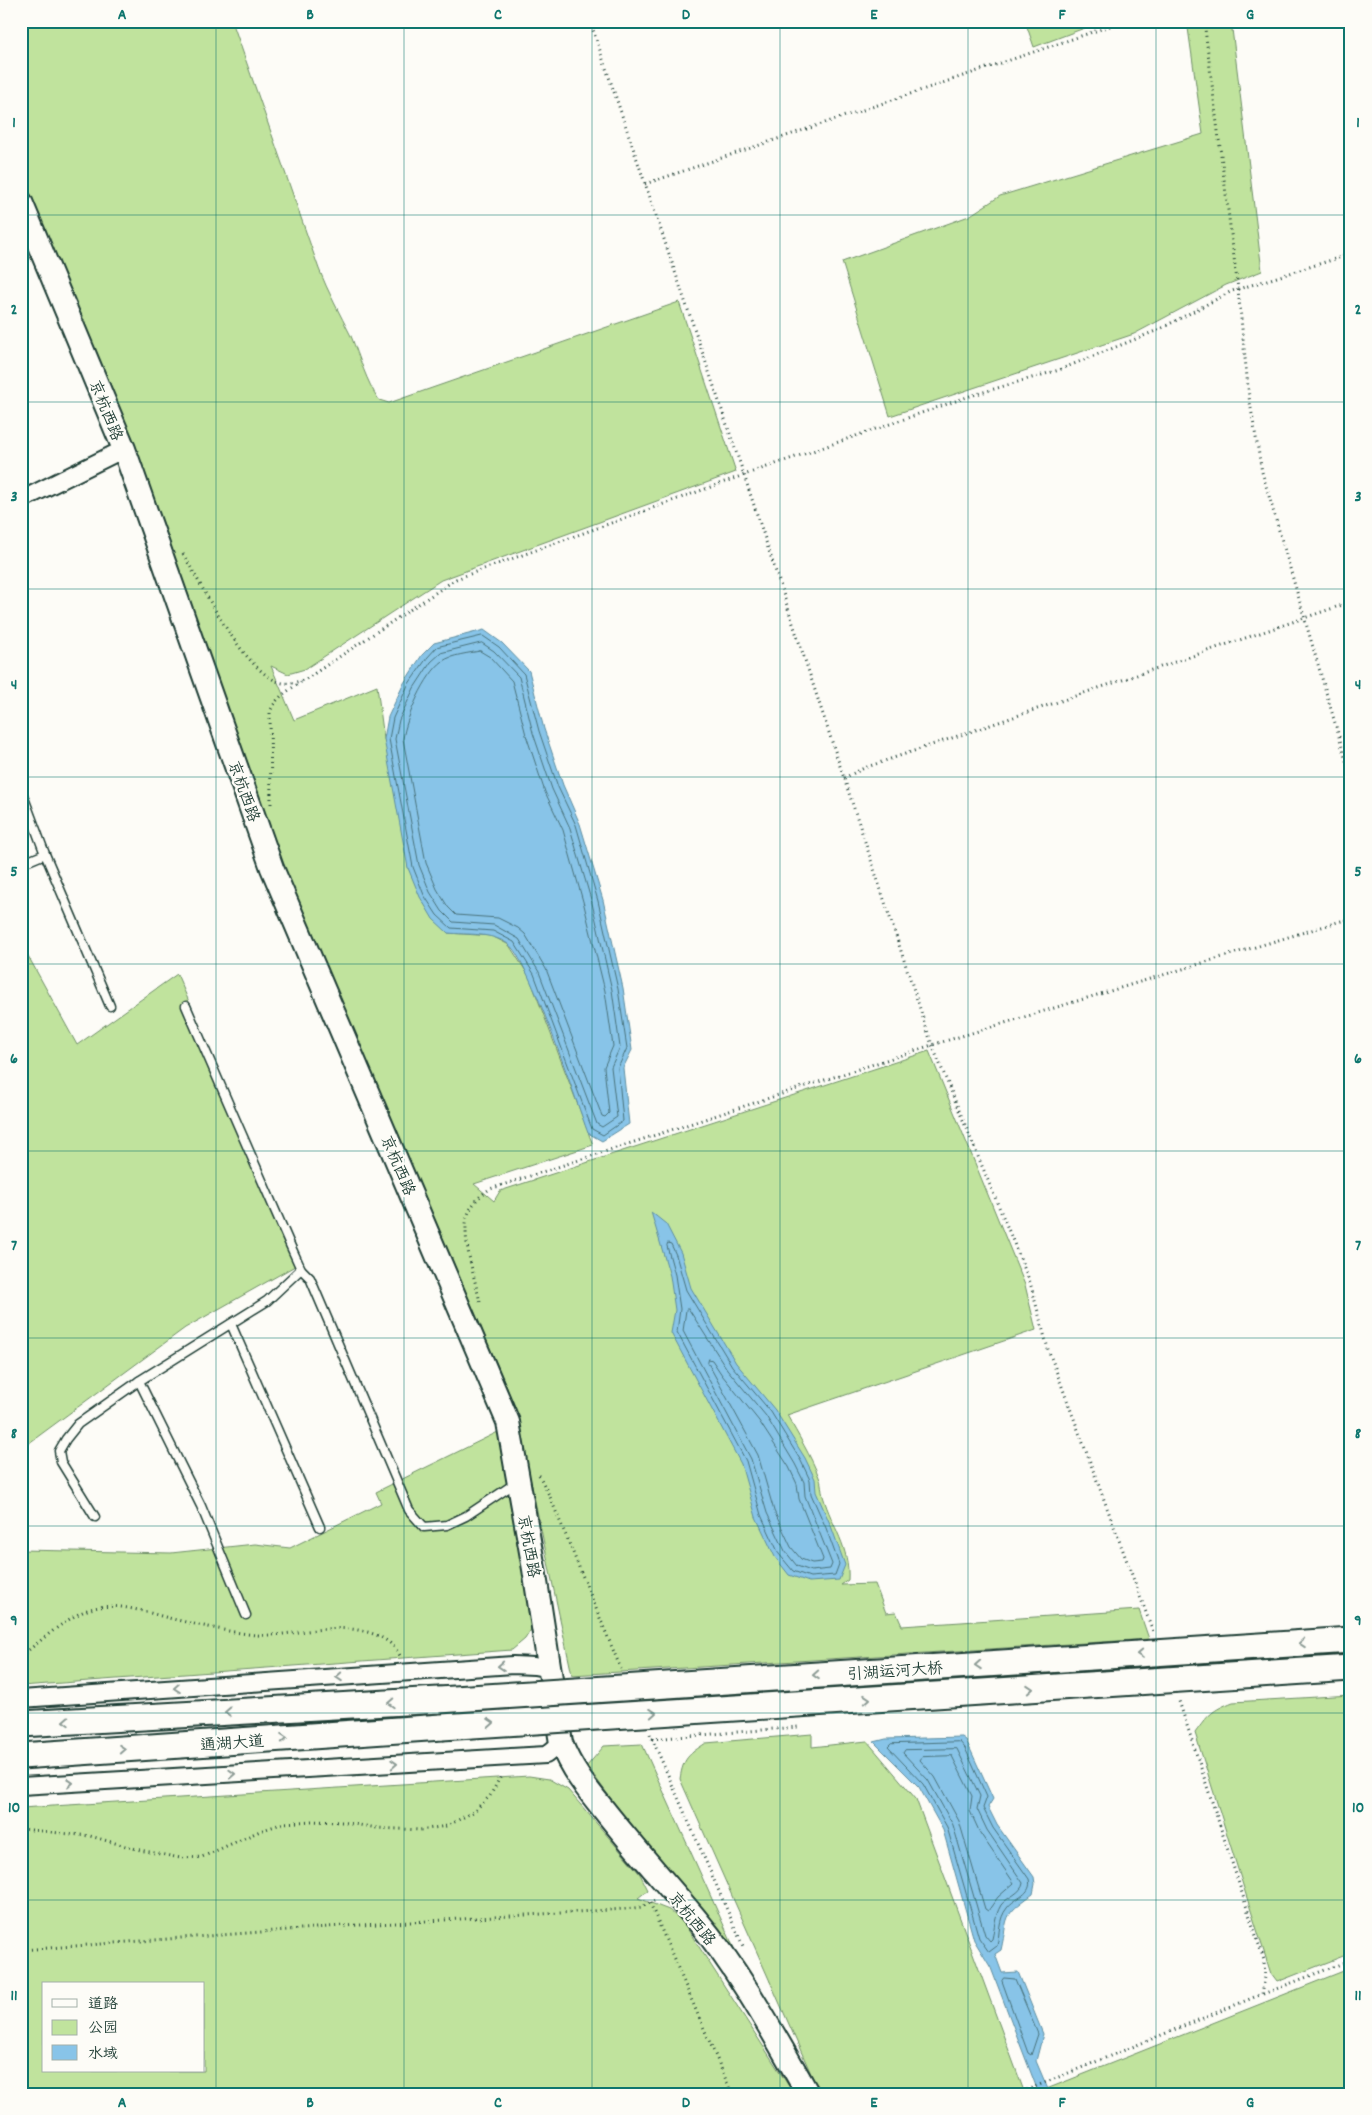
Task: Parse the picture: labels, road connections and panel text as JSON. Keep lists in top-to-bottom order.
{
  "streets": {
    "main road": ["京杭西路", "引湖运河大桥", "通湖大道"]
  },
  "crossings": [
    ["引湖运河大桥", "通湖大道"]
  ],
  "legend": ["道路", "公园", "水域"],
  "grid": {
    "columns": [
      "A",
      "B",
      "C",
      "D",
      "E",
      "F",
      "G"
    ],
    "rows": [
      "1",
      "2",
      "3",
      "4",
      "5",
      "6",
      "7",
      "8",
      "9",
      "10",
      "11"
    ]
  }
}
